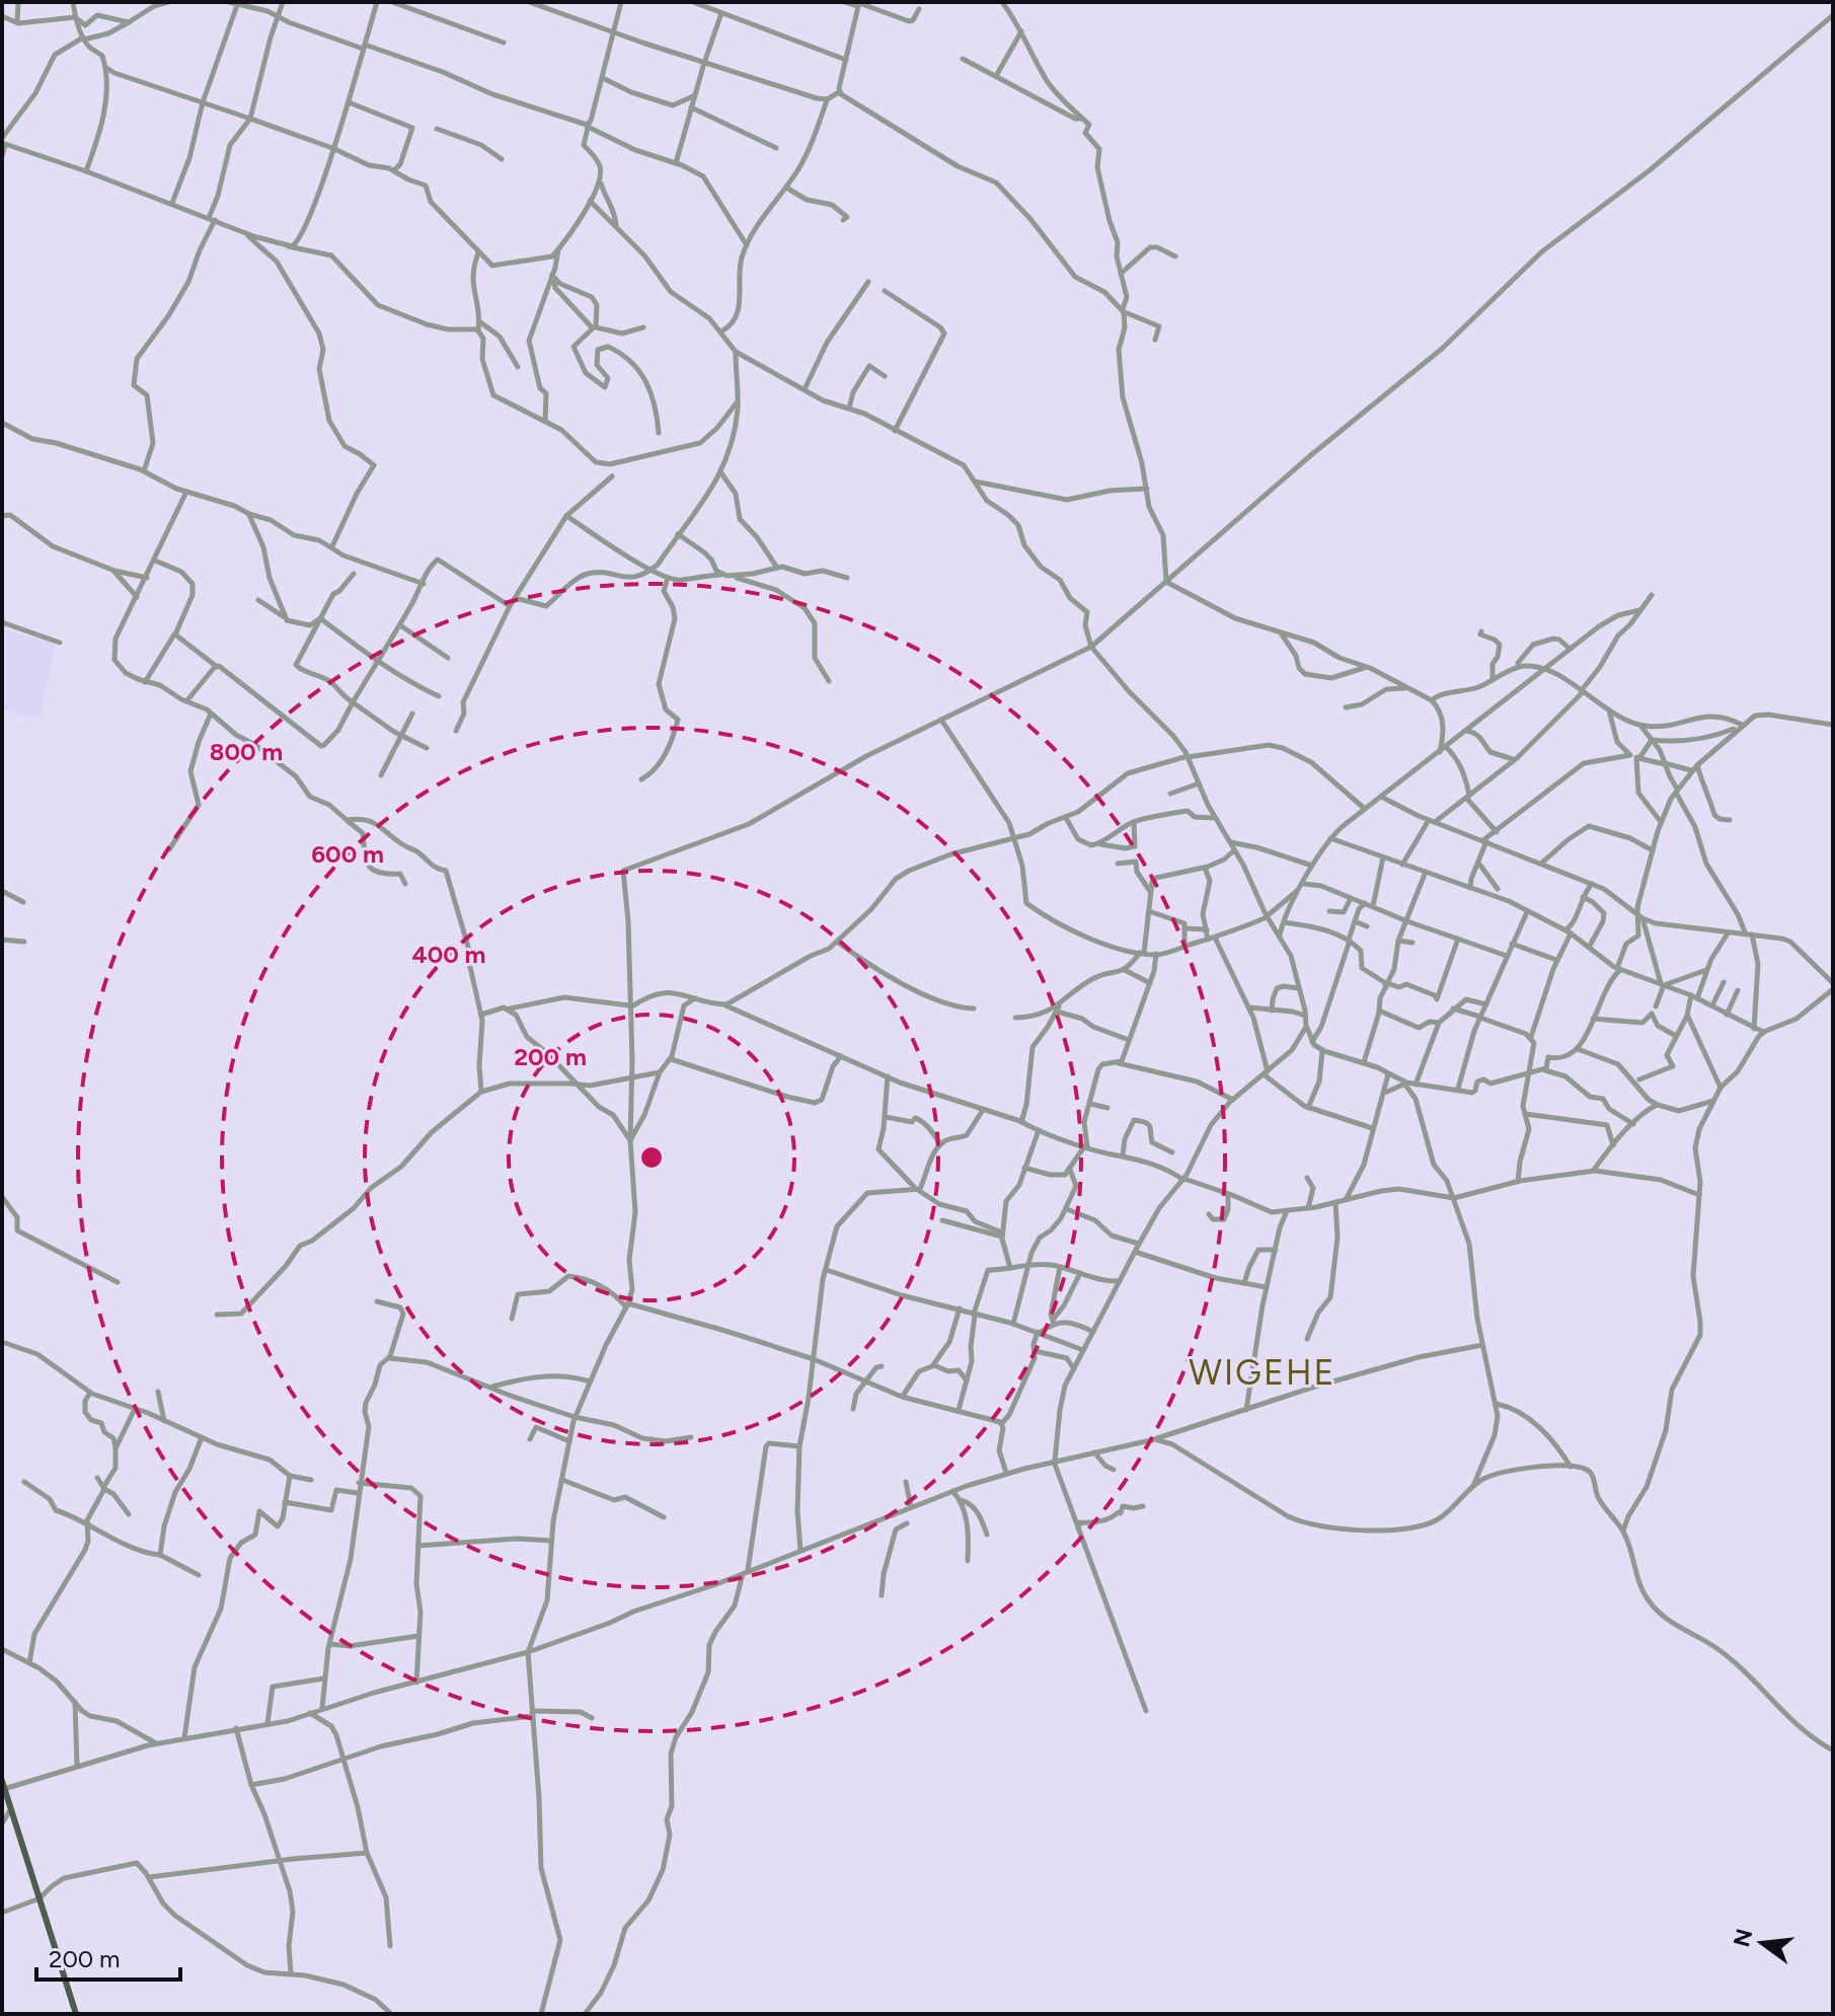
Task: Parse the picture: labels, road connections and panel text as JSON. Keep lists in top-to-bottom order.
{
  "districts": ["WIGEHE"],
  "scale_bar": "200 m",
  "north": "left",
  "rings": [
    "800 m",
    "600 m",
    "400 m",
    "200 m"
  ]
}
